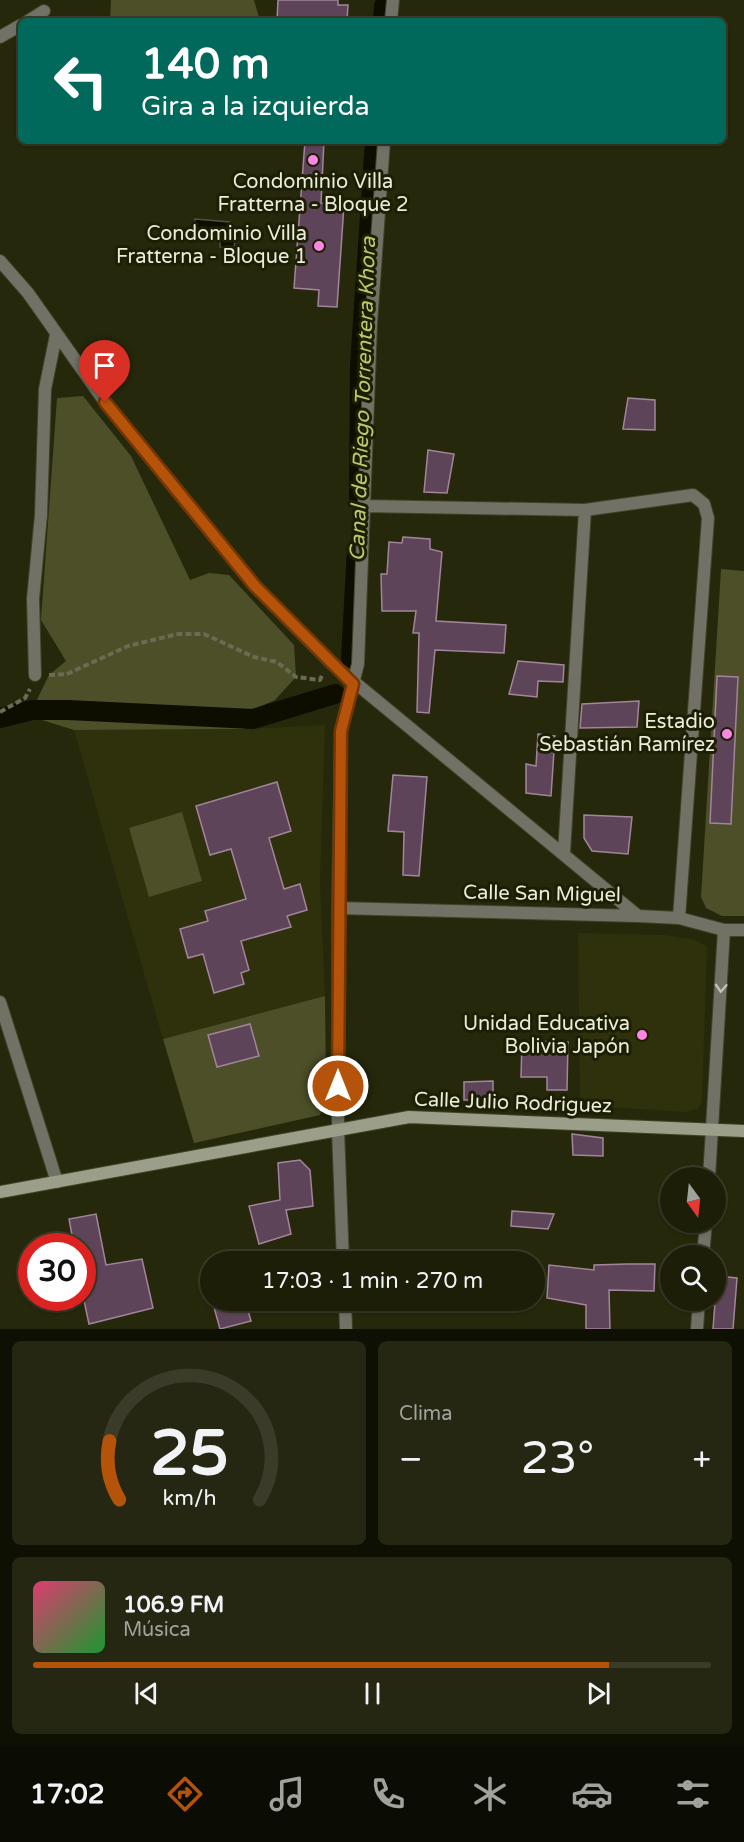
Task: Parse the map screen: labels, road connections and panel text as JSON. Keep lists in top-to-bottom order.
{
  "streets": {
    "main road": ["Calle Julio Rodriguez"],
    "street": ["Calle San Miguel"]
  },
  "water": ["Canal de Riego Torrentera Khora"],
  "places": [
    "Condominio Villa Fratterna - Bloque 2",
    "Condominio Villa Fratterna - Bloque 1",
    "Estadio Sebastián Ramírez",
    "Unidad Educativa Bolivia Japón"
  ],
  "north": "bottom",
  "page": {
    "turn": ["140 m", "Gira a la izquierda"],
    "limit": "30",
    "trip": "17:03 · 1 min · 270 m",
    "tile": "Clima",
    "heat": ["−", "23°", "+"],
    "song": ["106.9 FM", "Música"],
    "tabs": "17:02",
    "gauge": ["25", "km/h"]
  }
}
